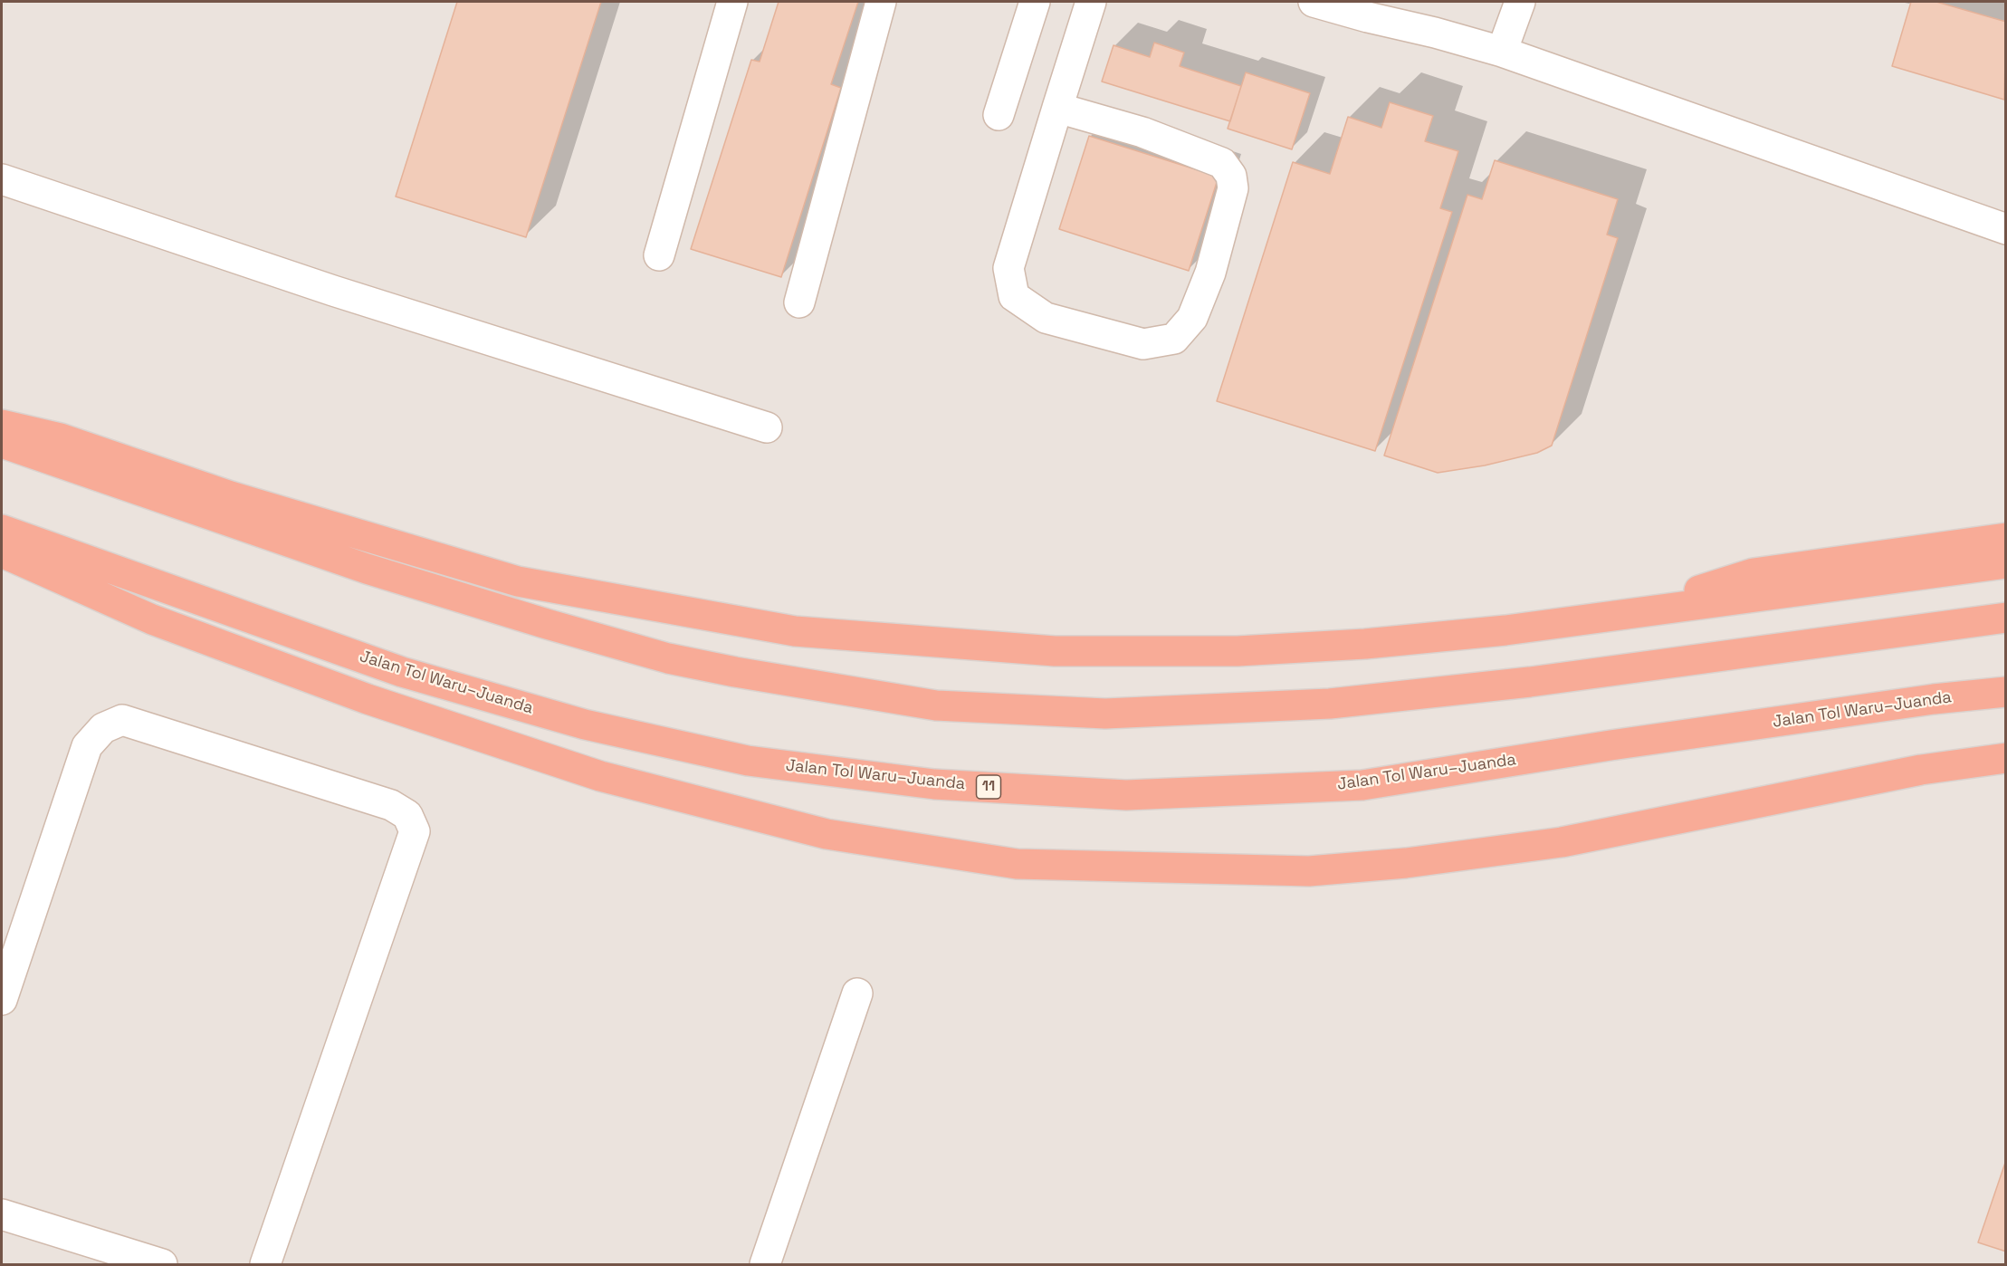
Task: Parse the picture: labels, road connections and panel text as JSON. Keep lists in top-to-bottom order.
{
  "streets": {
    "highway": ["Jalan Tol Waru–Juanda", "11"]
  }
}
